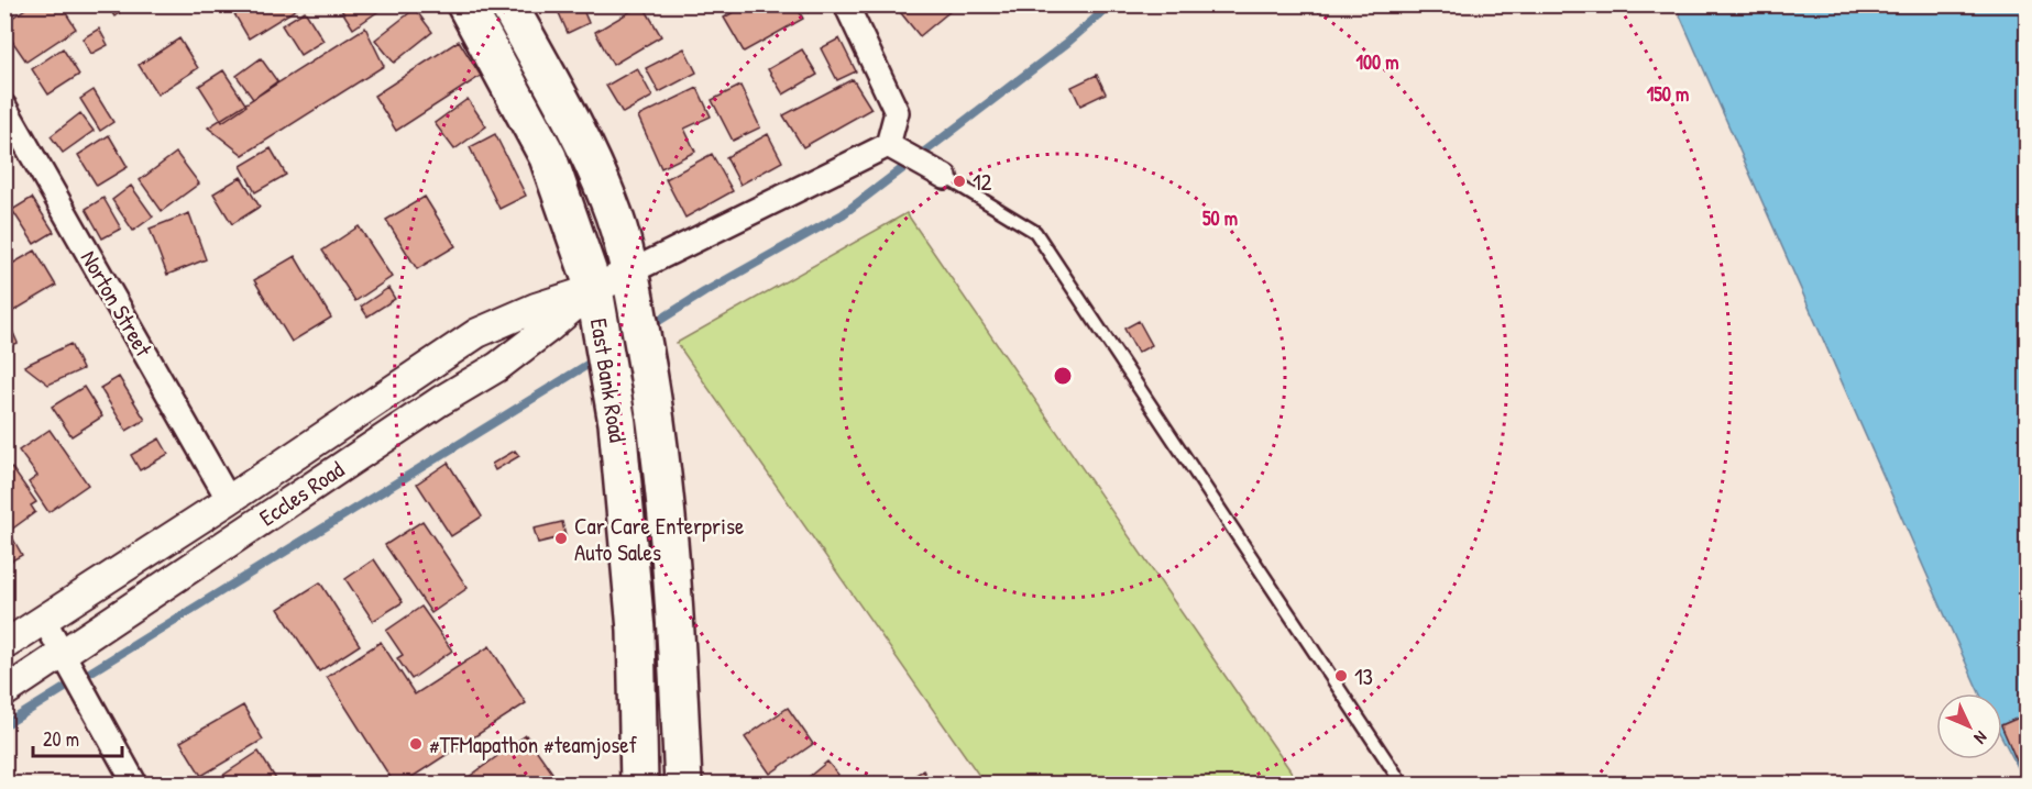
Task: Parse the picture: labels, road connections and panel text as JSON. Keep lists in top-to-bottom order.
{
  "streets": {
    "main road": ["East Bank Road"],
    "street": ["Norton Street", "Eccles Road"]
  },
  "crossings": [
    ["Norton Street", "Eccles Road"],
    ["East Bank Road", "Eccles Road"]
  ],
  "places": [
    "12",
    "Car Care Enterprise Auto Sales",
    "13",
    "#TFMapathon #teamjosef"
  ],
  "scale_bar": "20 m",
  "north": "bottom right",
  "rings": ["100 m", "150 m", "50 m"]
}
